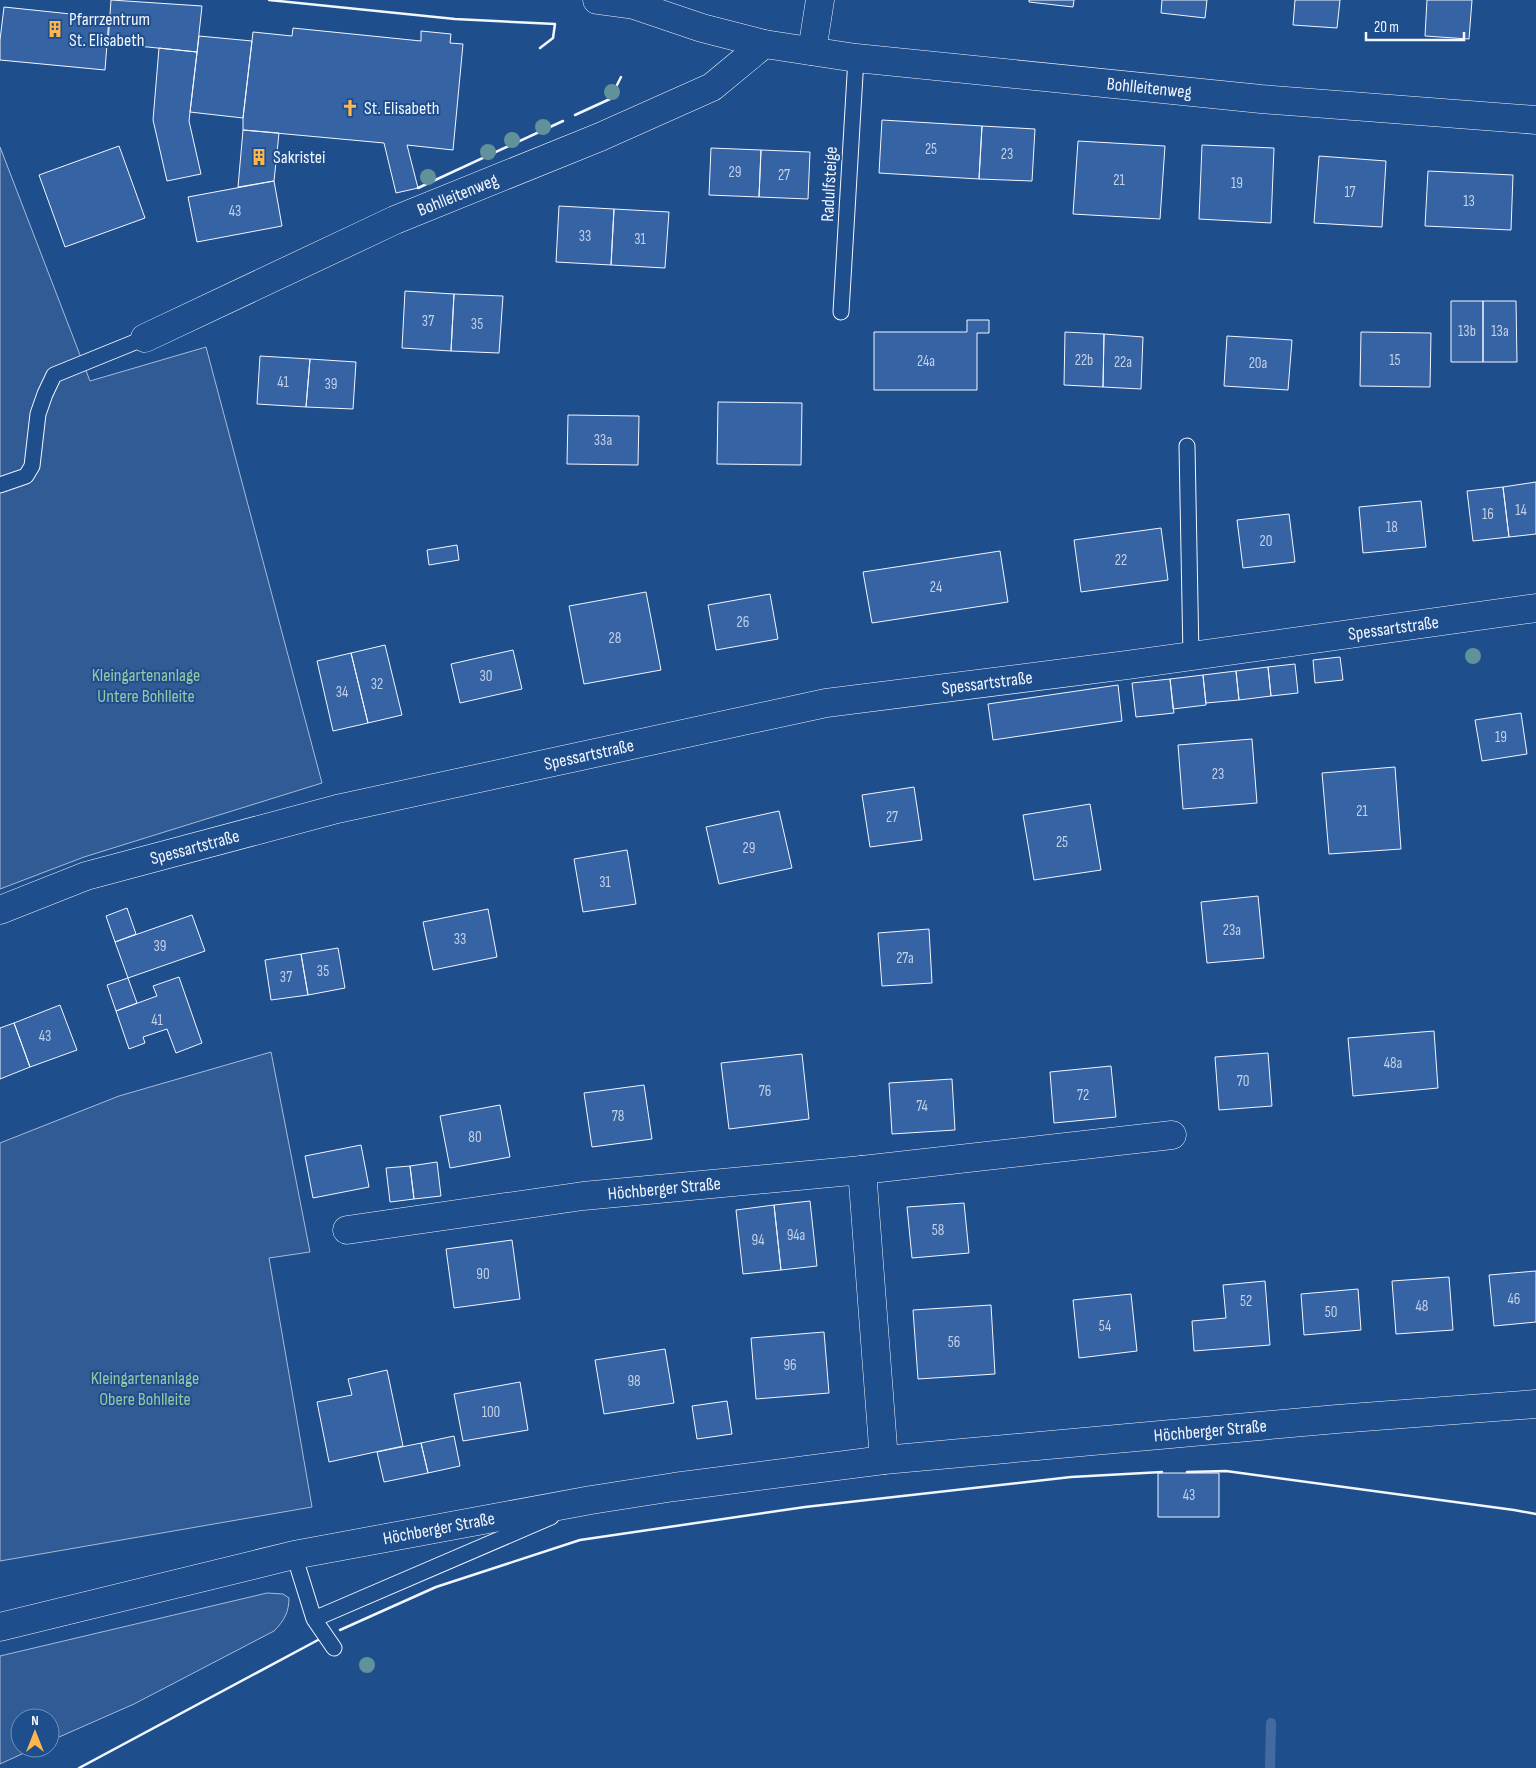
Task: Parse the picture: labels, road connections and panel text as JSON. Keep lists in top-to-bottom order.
{
  "streets": {
    "street": ["Bohlleitenweg", "Spessartstraße", "Höchberger Straße"],
    "lane": ["Radulfsteige"]
  },
  "crossings": [
    ["Bohlleitenweg", "Radulfsteige"]
  ],
  "parks": ["Kleingartenanlage Untere Bohlleite", "Kleingartenanlage Obere Bohlleite"],
  "places": {
    "building": ["Pfarrzentrum St. Elisabeth", "Sakristei"],
    "church": ["St. Elisabeth"]
  },
  "house_numbers": [
    "25",
    "23",
    "29",
    "27",
    "21",
    "19",
    "17",
    "13",
    "43",
    "33",
    "31",
    "37",
    "35",
    "13b",
    "13a",
    "22b",
    "15",
    "24a",
    "22a",
    "20a",
    "41",
    "39",
    "33a",
    "14",
    "16",
    "18",
    "20",
    "22",
    "24",
    "26",
    "28",
    "30",
    "32",
    "34",
    "19",
    "23",
    "21",
    "27",
    "25",
    "29",
    "31",
    "23a",
    "33",
    "39",
    "27a",
    "35",
    "37",
    "41",
    "43",
    "48a",
    "70",
    "76",
    "72",
    "74",
    "78",
    "80",
    "58",
    "94a",
    "94",
    "90",
    "46",
    "52",
    "48",
    "50",
    "54",
    "56",
    "96",
    "98",
    "100",
    "43"
  ],
  "scale_bar": "20 m",
  "north": "top"
}
